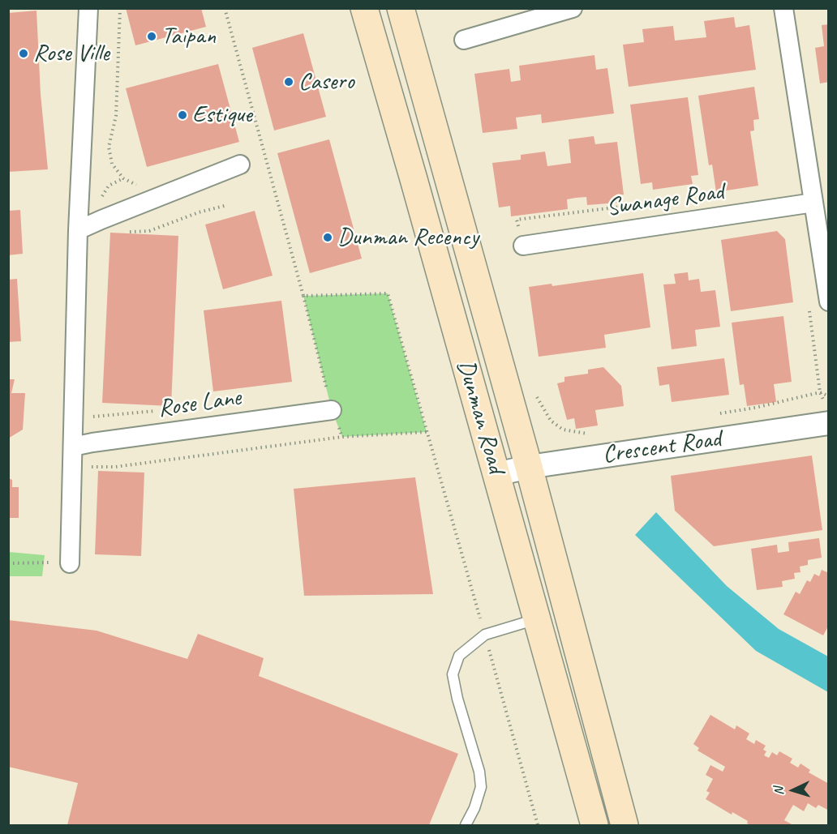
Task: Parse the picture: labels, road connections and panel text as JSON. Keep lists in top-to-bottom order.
{
  "streets": {
    "main road": ["Dunman Road"],
    "street": ["Swanage Road", "Rose Lane", "Crescent Road"]
  },
  "crossings": [
    ["Dunman Road", "Crescent Road"]
  ],
  "places": [
    "Taipan",
    "Rose Ville",
    "Casero",
    "Estique",
    "Dunman Recency"
  ],
  "north": "left"
}
